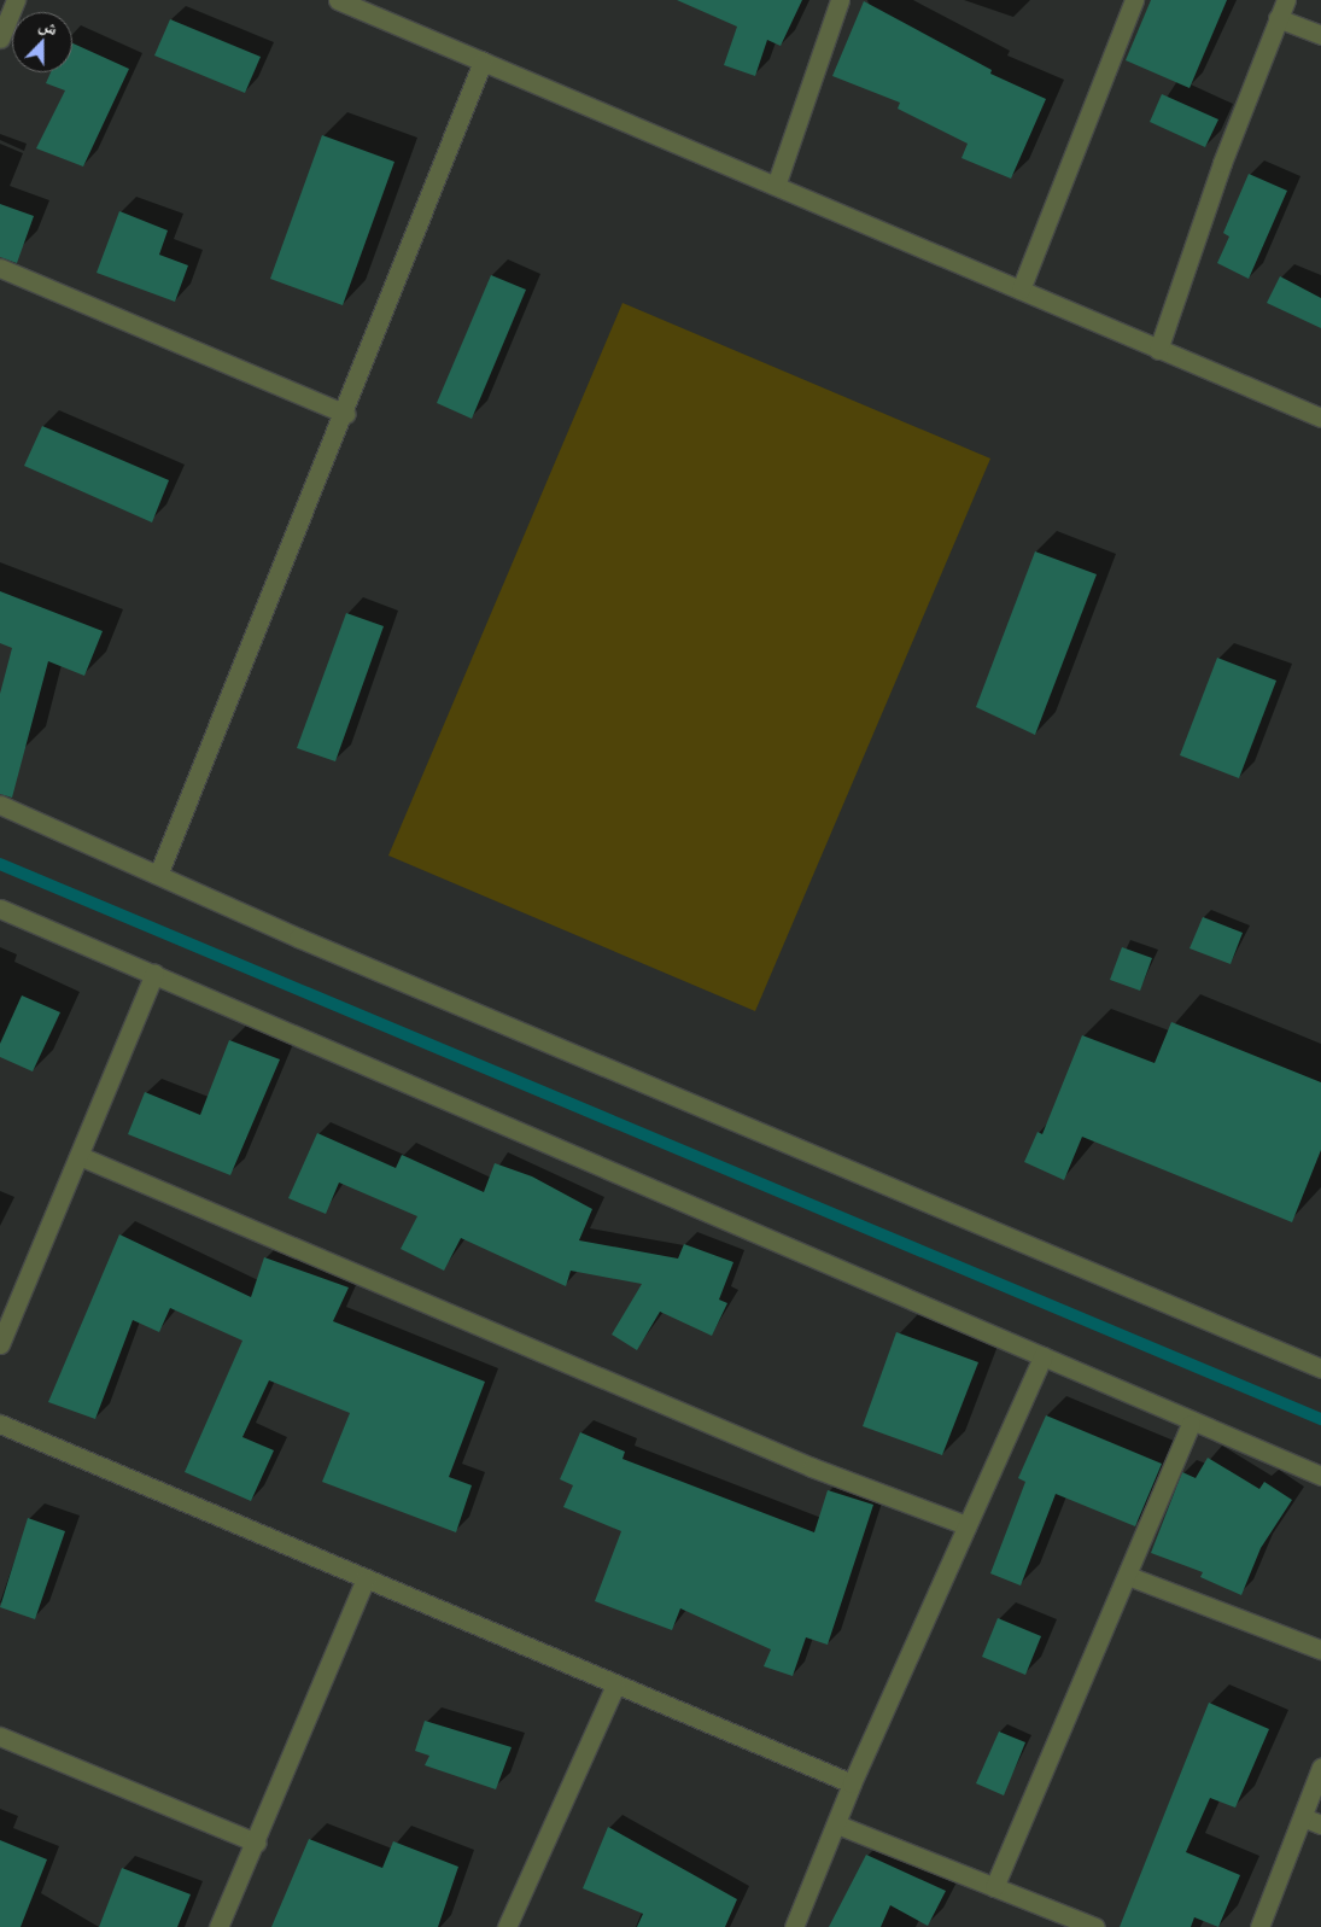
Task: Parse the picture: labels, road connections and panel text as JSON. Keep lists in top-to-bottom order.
{
  "north": "top"
}
